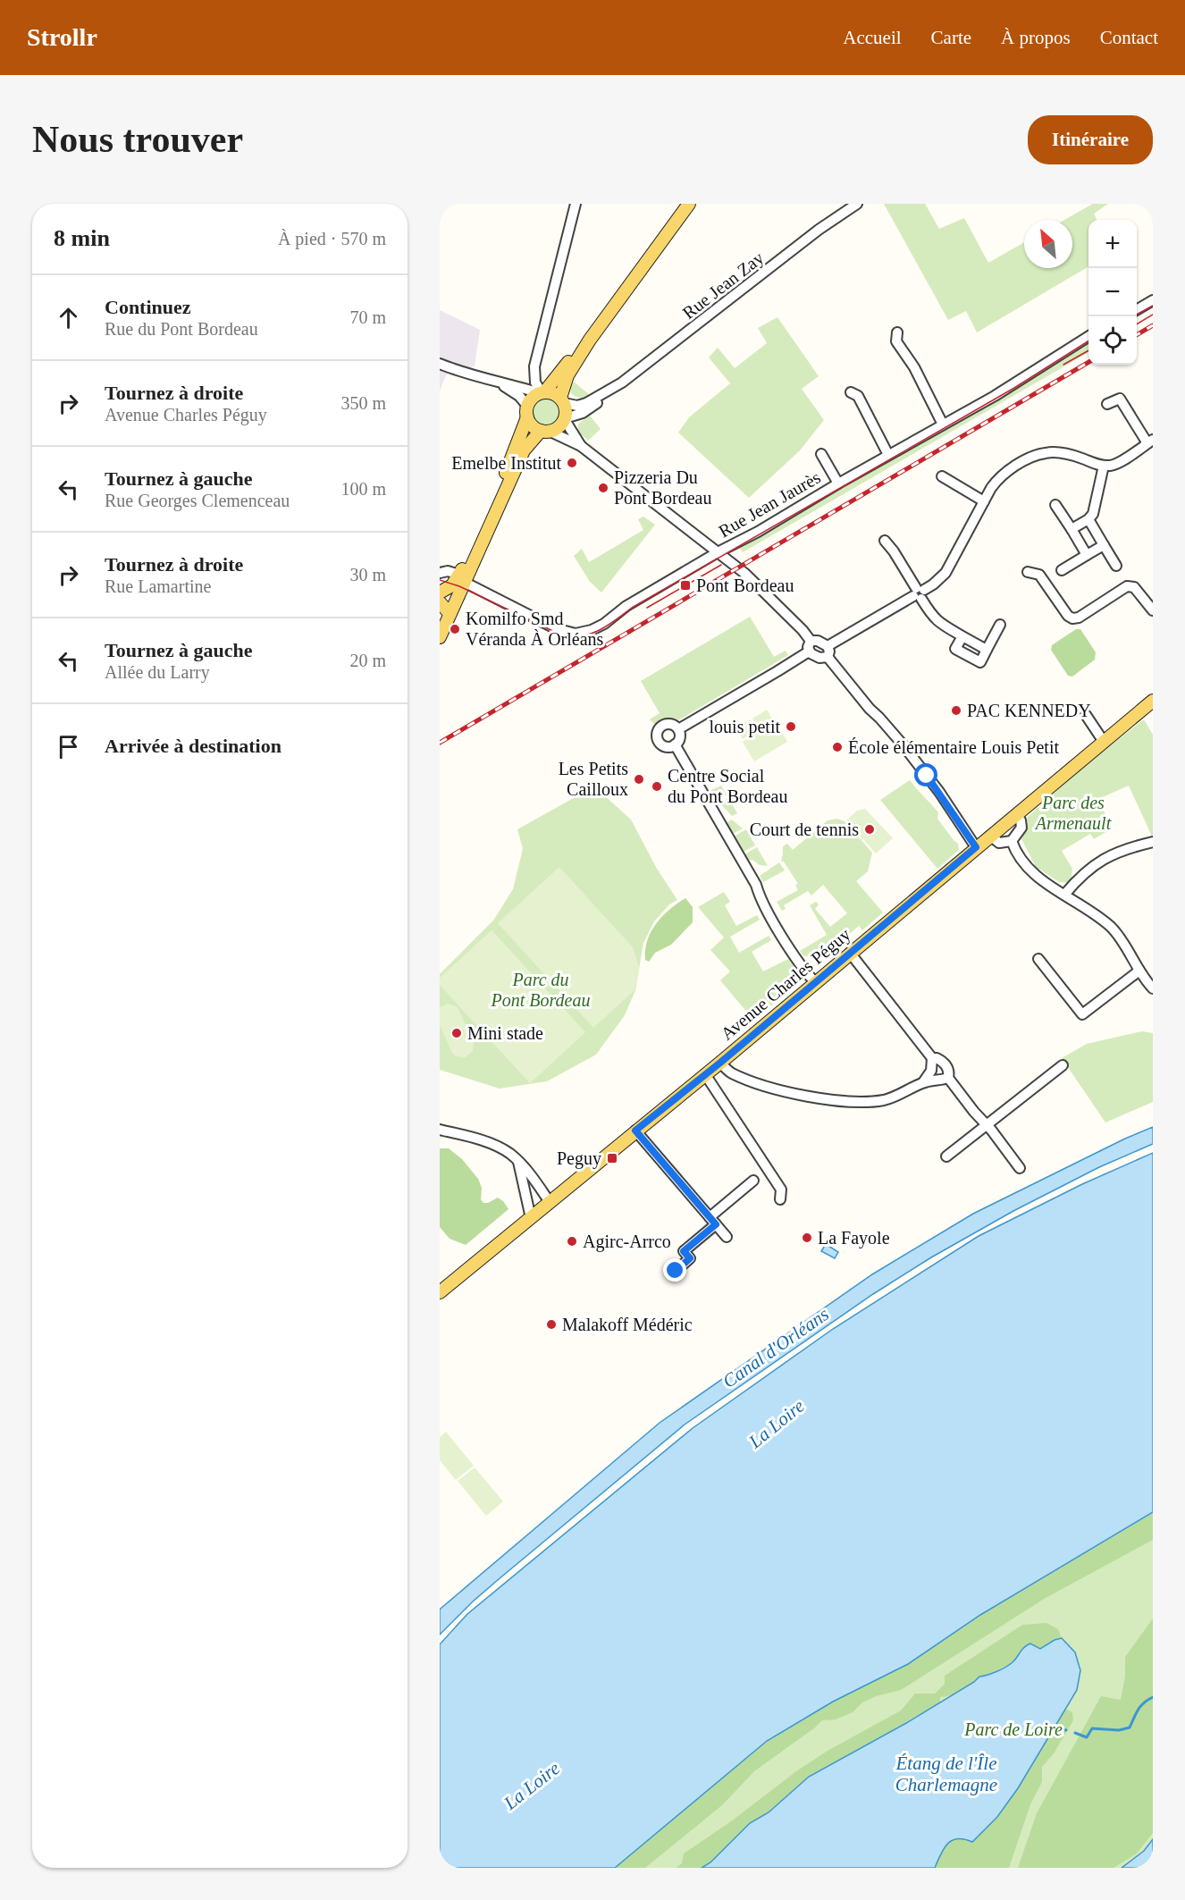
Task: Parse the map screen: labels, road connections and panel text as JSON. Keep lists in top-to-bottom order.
{
  "streets": {
    "main road": ["Avenue Charles Péguy"],
    "street": ["Rue Jean Zay", "Rue Jean Jaurès"]
  },
  "water": ["Canal d'Orléans", "La Loire", "Étang de l'Île Charlemagne"],
  "parks": ["Parc des Armenault", "Parc du Pont Bordeau", "Parc de Loire"],
  "places": {
    "other": [
      "Emelbe Institut",
      "Pizzeria Du Pont Bordeau",
      "Komilfo Smd Véranda À Orléans",
      "PAC KENNEDY",
      "louis petit",
      "École élémentaire Louis Petit",
      "Les Petits Cailloux",
      "Centre Social du Pont Bordeau",
      "Court de tennis",
      "Mini stade",
      "La Fayole",
      "Agirc-Arrco",
      "Malakoff Médéric"
    ],
    "transit": ["Pont Bordeau", "Peguy"]
  },
  "north": "top left",
  "page": {
    "header": "Strollr",
    "nav": [
      "Accueil",
      "Carte",
      "À propos",
      "Contact"
    ],
    "buttons": "Itinéraire",
    "title": "Nous trouver",
    "heading": ["8 min", "À pied · 570 m"],
    "map_buttons": ["+", "−"],
    "list": [
      ["Continuez", "Rue du Pont Bordeau", "70 m"],
      ["Tournez à droite", "Avenue Charles Péguy", "350 m"],
      ["Tournez à gauche", "Rue Georges Clemenceau", "100 m"],
      ["Tournez à droite", "Rue Lamartine", "30 m"],
      ["Tournez à gauche", "Allée du Larry", "20 m"],
      "Arrivée à destination"
    ]
  }
}
